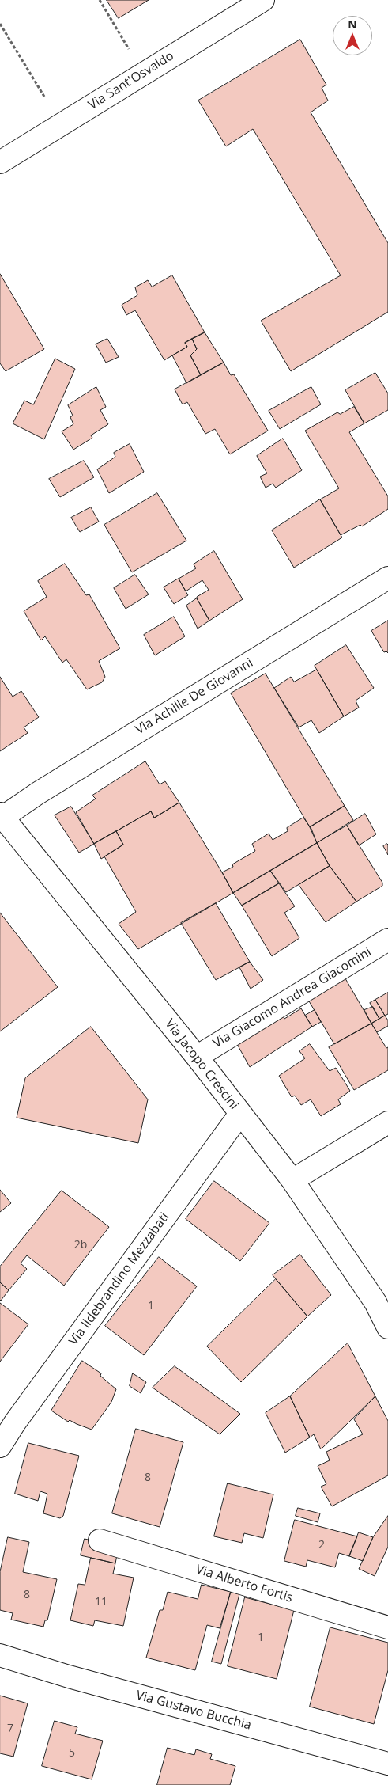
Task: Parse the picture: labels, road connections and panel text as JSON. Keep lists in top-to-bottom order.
{
  "streets": {
    "street": [
      "Via Sant'Osvaldo",
      "Via Achille De Giovanni",
      "Via Giacomo Andrea Giacomini",
      "Via Jacopo Crescini",
      "Via Ildebrandino Mezzabati",
      "Via Alberto Fortis",
      "Via Gustavo Bucchia"
    ]
  },
  "crossings": [
    ["Via Achille De Giovanni", "Via Jacopo Crescini"],
    ["Via Giacomo Andrea Giacomini", "Via Jacopo Crescini"],
    ["Via Jacopo Crescini", "Via Ildebrandino Mezzabati"]
  ],
  "house_numbers": [
    "2b",
    "1",
    "8",
    "2",
    "8",
    "11",
    "1",
    "7",
    "5"
  ],
  "north": "top"
}
